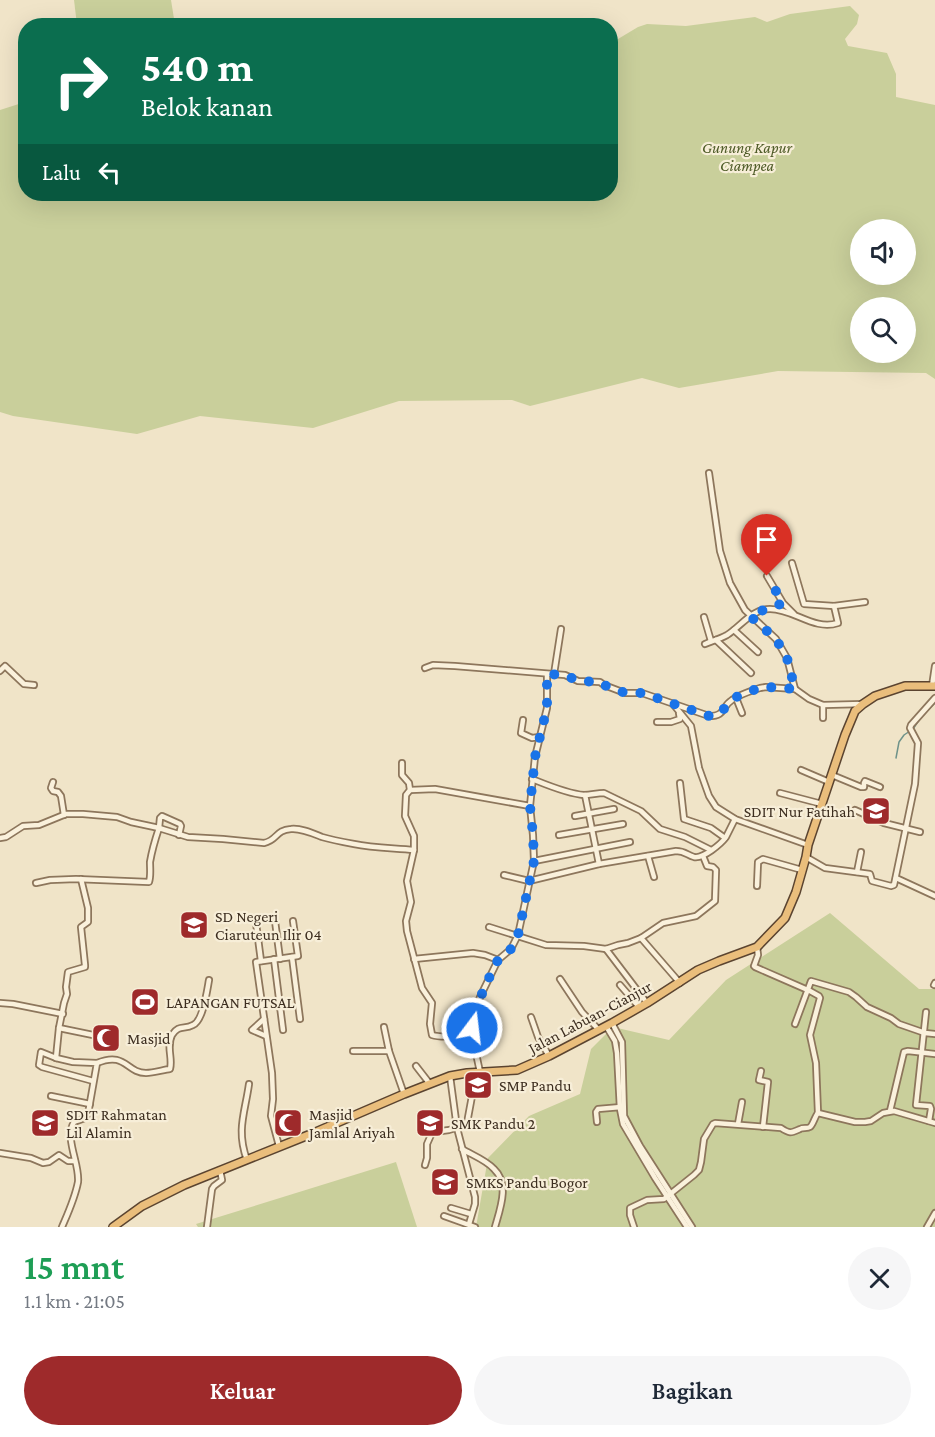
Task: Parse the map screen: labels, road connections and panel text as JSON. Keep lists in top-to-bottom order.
{
  "streets": {
    "highway": ["Jalan Labuan-Cianjur"]
  },
  "parks": ["Gunung Kapur Ciampea"],
  "places": {
    "school or university": [
      "SDIT Nur Fatihah",
      "SD Negeri Ciaruteun Ilir 04",
      "SMP Pandu",
      "SDIT Rahmatan Lil Alamin",
      "SMK Pandu 2",
      "SMKS Pandu Bogor"
    ],
    "sports": ["LAPANGAN FUTSAL"],
    "mosque": ["Masjid", "Masjid Jamlal Ariyah"]
  },
  "page": {
    "turn": ["540 m", "Belok kanan"],
    "then": "Lalu",
    "heading": ["15 mnt", "1.1 km · 21:05"],
    "buttons": ["Keluar", "Bagikan"]
  }
}
